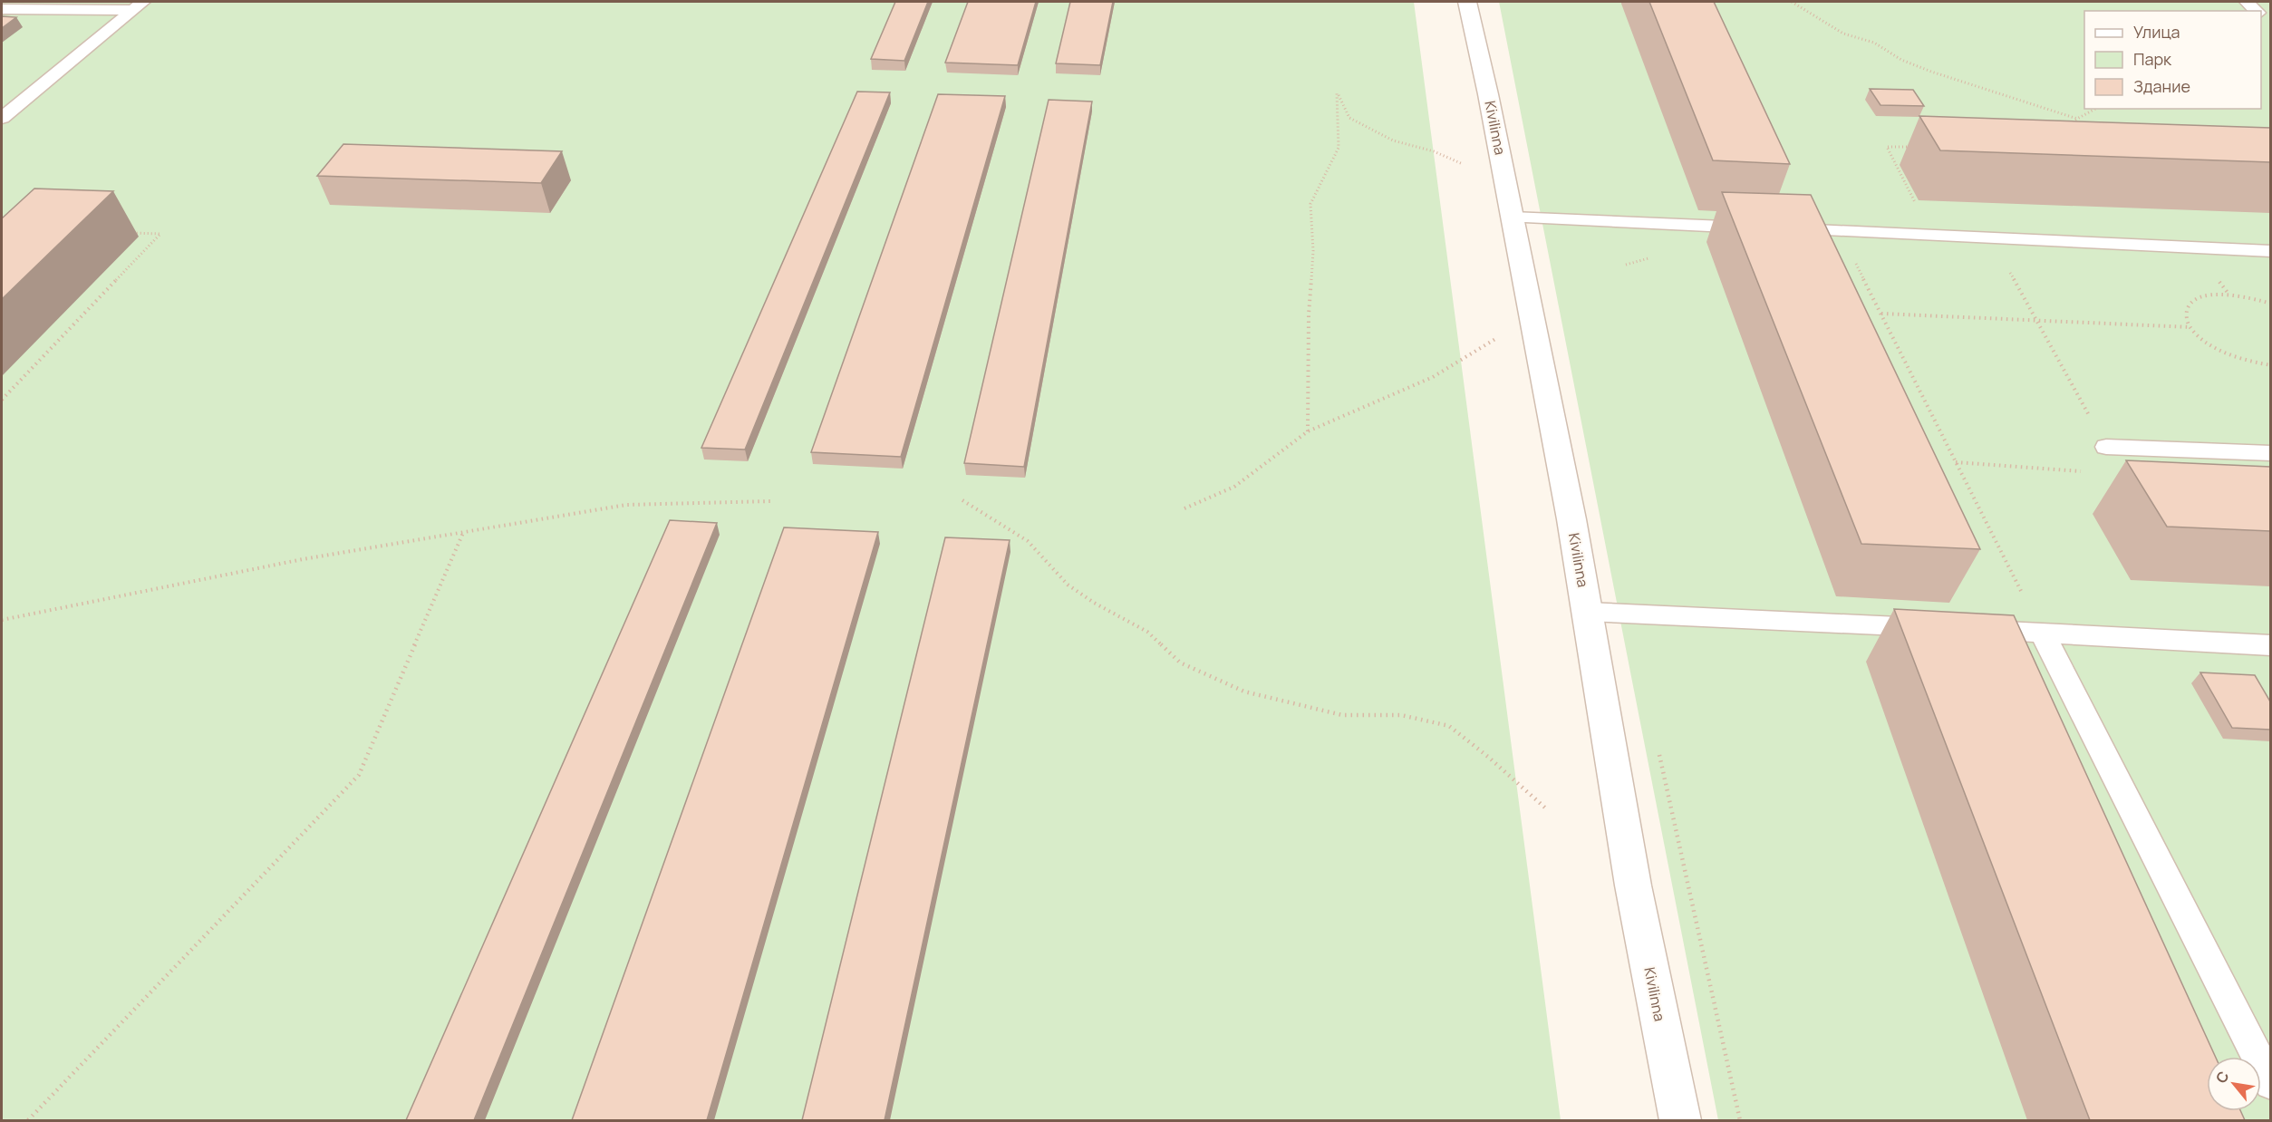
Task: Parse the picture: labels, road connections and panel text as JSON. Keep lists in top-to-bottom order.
{
  "streets": {
    "street": ["Kivilinna"]
  },
  "legend": ["Улица", "Парк", "Здание"],
  "north": "top left"
}
